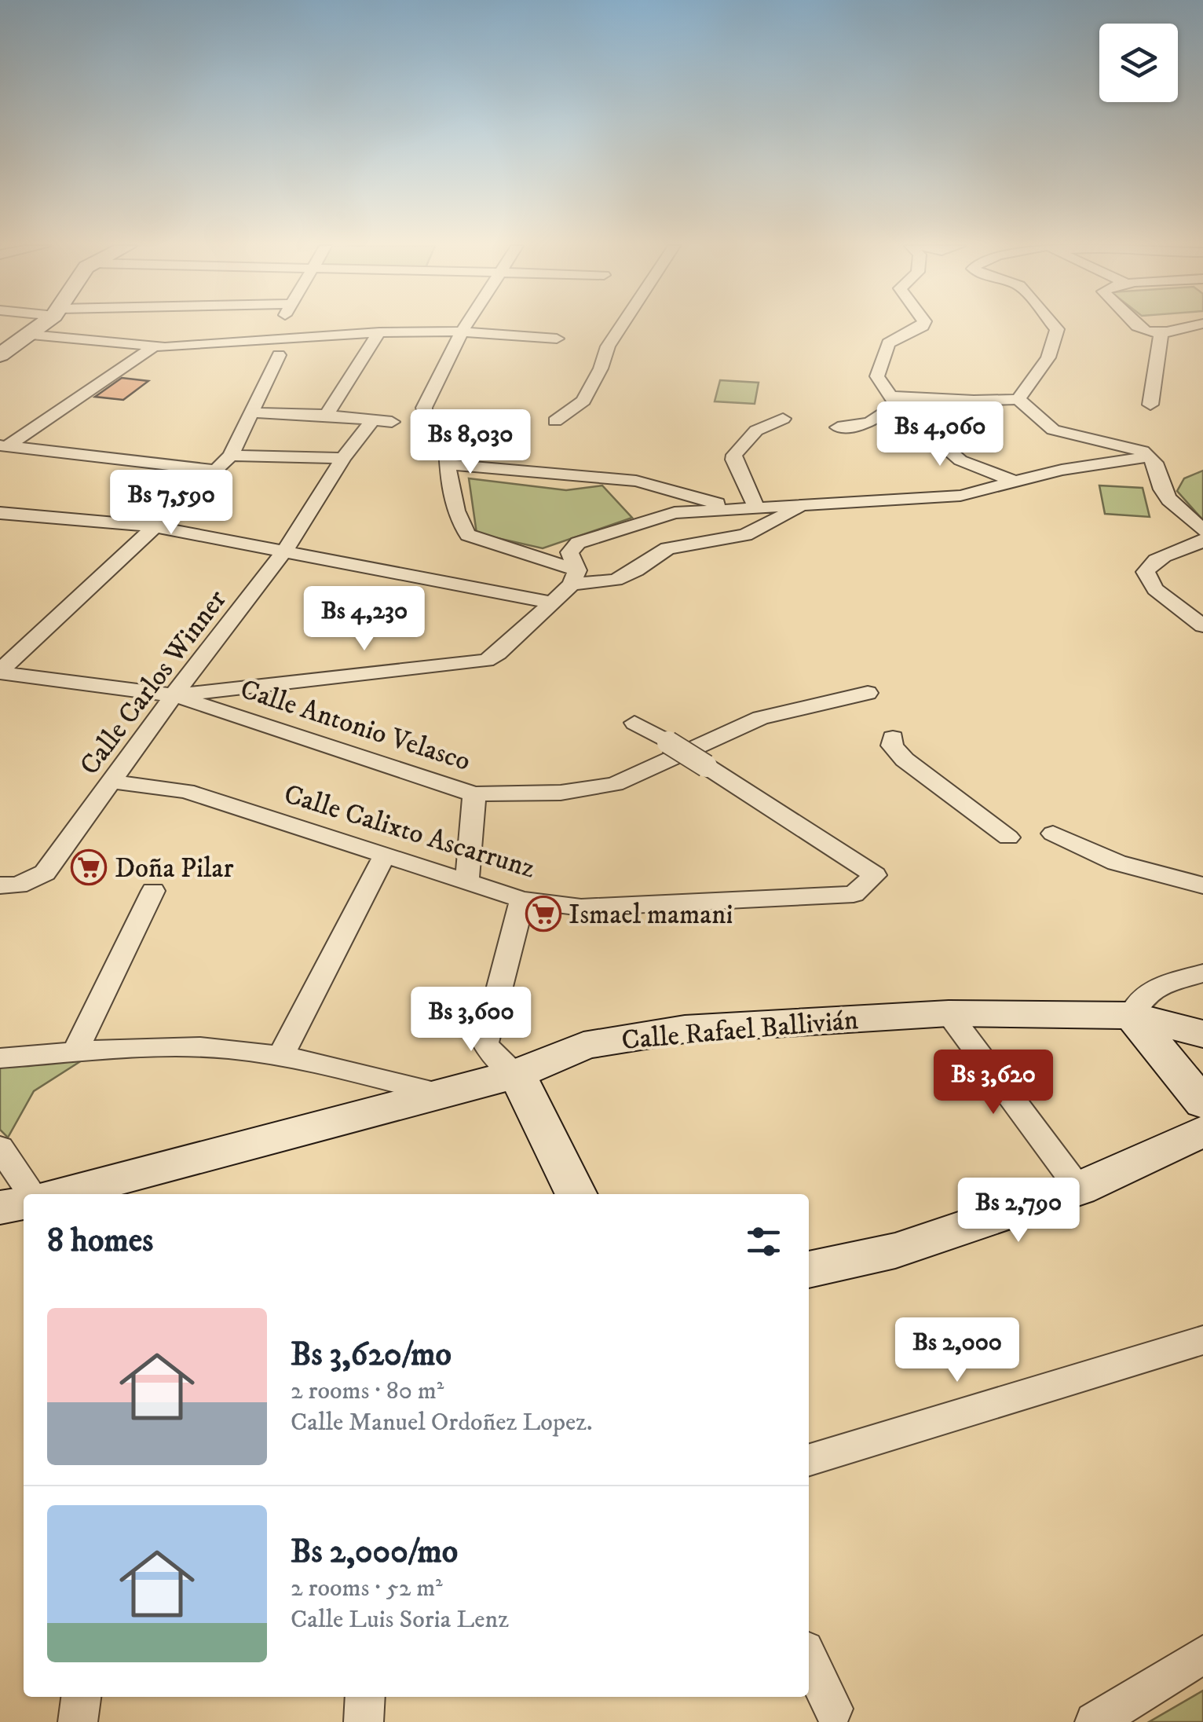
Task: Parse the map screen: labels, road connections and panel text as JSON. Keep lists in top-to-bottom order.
{
  "streets": {
    "street": [
      "Calle Carlos Winner",
      "Calle Antonio Velasco",
      "Calle Calixto Ascarrunz",
      "Calle Rafael Ballivián"
    ]
  },
  "crossings": [
    ["Calle Carlos Winner", "Calle Antonio Velasco"],
    ["Calle Carlos Winner", "Calle Calixto Ascarrunz"]
  ],
  "places": {
    "supermarket": ["Doña Pilar", "Ismael mamani"]
  },
  "page": {
    "price": [
      "Bs 4,060",
      "Bs 8,030",
      "Bs 7,590",
      "Bs 4,230",
      "Bs 3,600",
      "Bs 3,620",
      "Bs 2,790",
      "Bs 2,000"
    ],
    "heading": "8 homes",
    "list": [
      {
        "name": "Bs 3,620/mo",
        "note": "2 rooms · 80 m² · Calle Manuel Ordoñez Lopez."
      },
      {
        "name": "Bs 2,000/mo",
        "note": "2 rooms · 52 m² · Calle Luis Soria Lenz"
      }
    ]
  }
}
